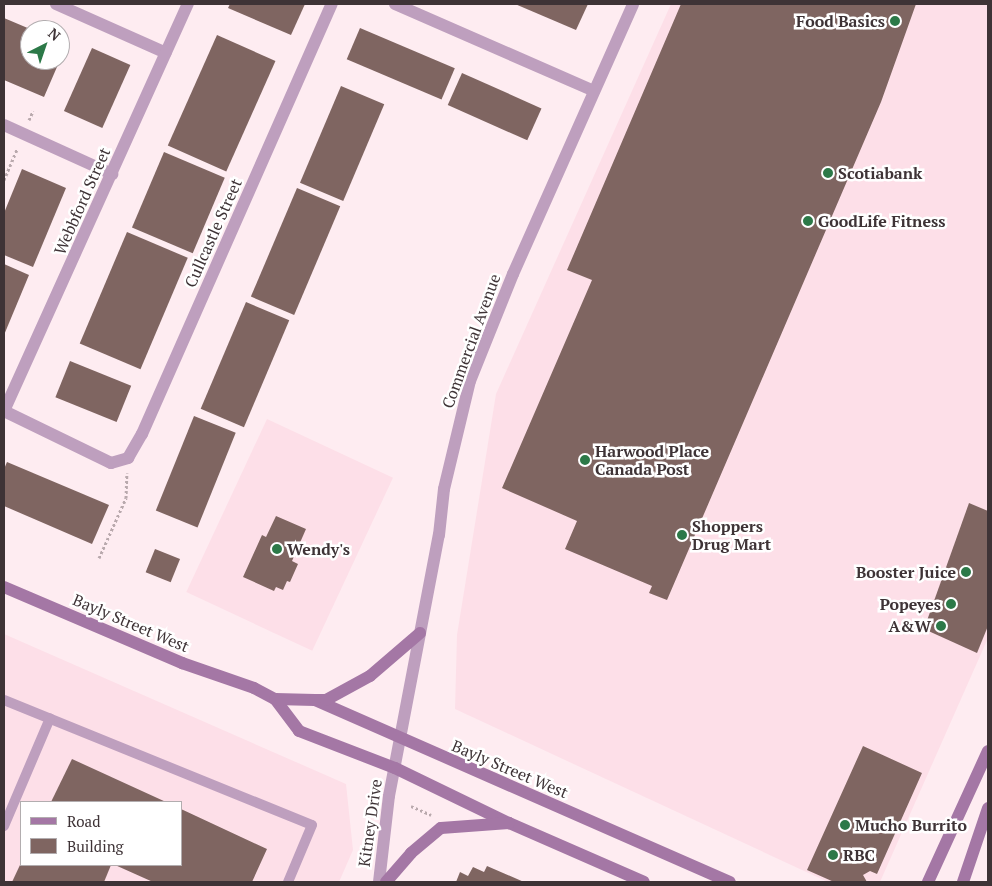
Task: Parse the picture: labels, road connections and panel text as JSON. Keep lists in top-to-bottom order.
{
  "streets": {
    "main road": ["Bayly Street West"],
    "street": [
      "Webbford Street",
      "Cullcastle Street",
      "Commercial Avenue",
      "Kitney Drive"
    ]
  },
  "crossings": [
    ["Commercial Avenue", "Bayly Street West"],
    ["Commercial Avenue", "Kitney Drive"],
    ["Bayly Street West", "Kitney Drive"]
  ],
  "places": [
    "Food Basics",
    "Scotiabank",
    "GoodLife Fitness",
    "Harwood Place Canada Post",
    "Shoppers Drug Mart",
    "Wendy's",
    "Booster Juice",
    "Popeyes",
    "A&W",
    "Mucho Burrito",
    "RBC"
  ],
  "legend": ["Road", "Building"],
  "north": "top right"
}
